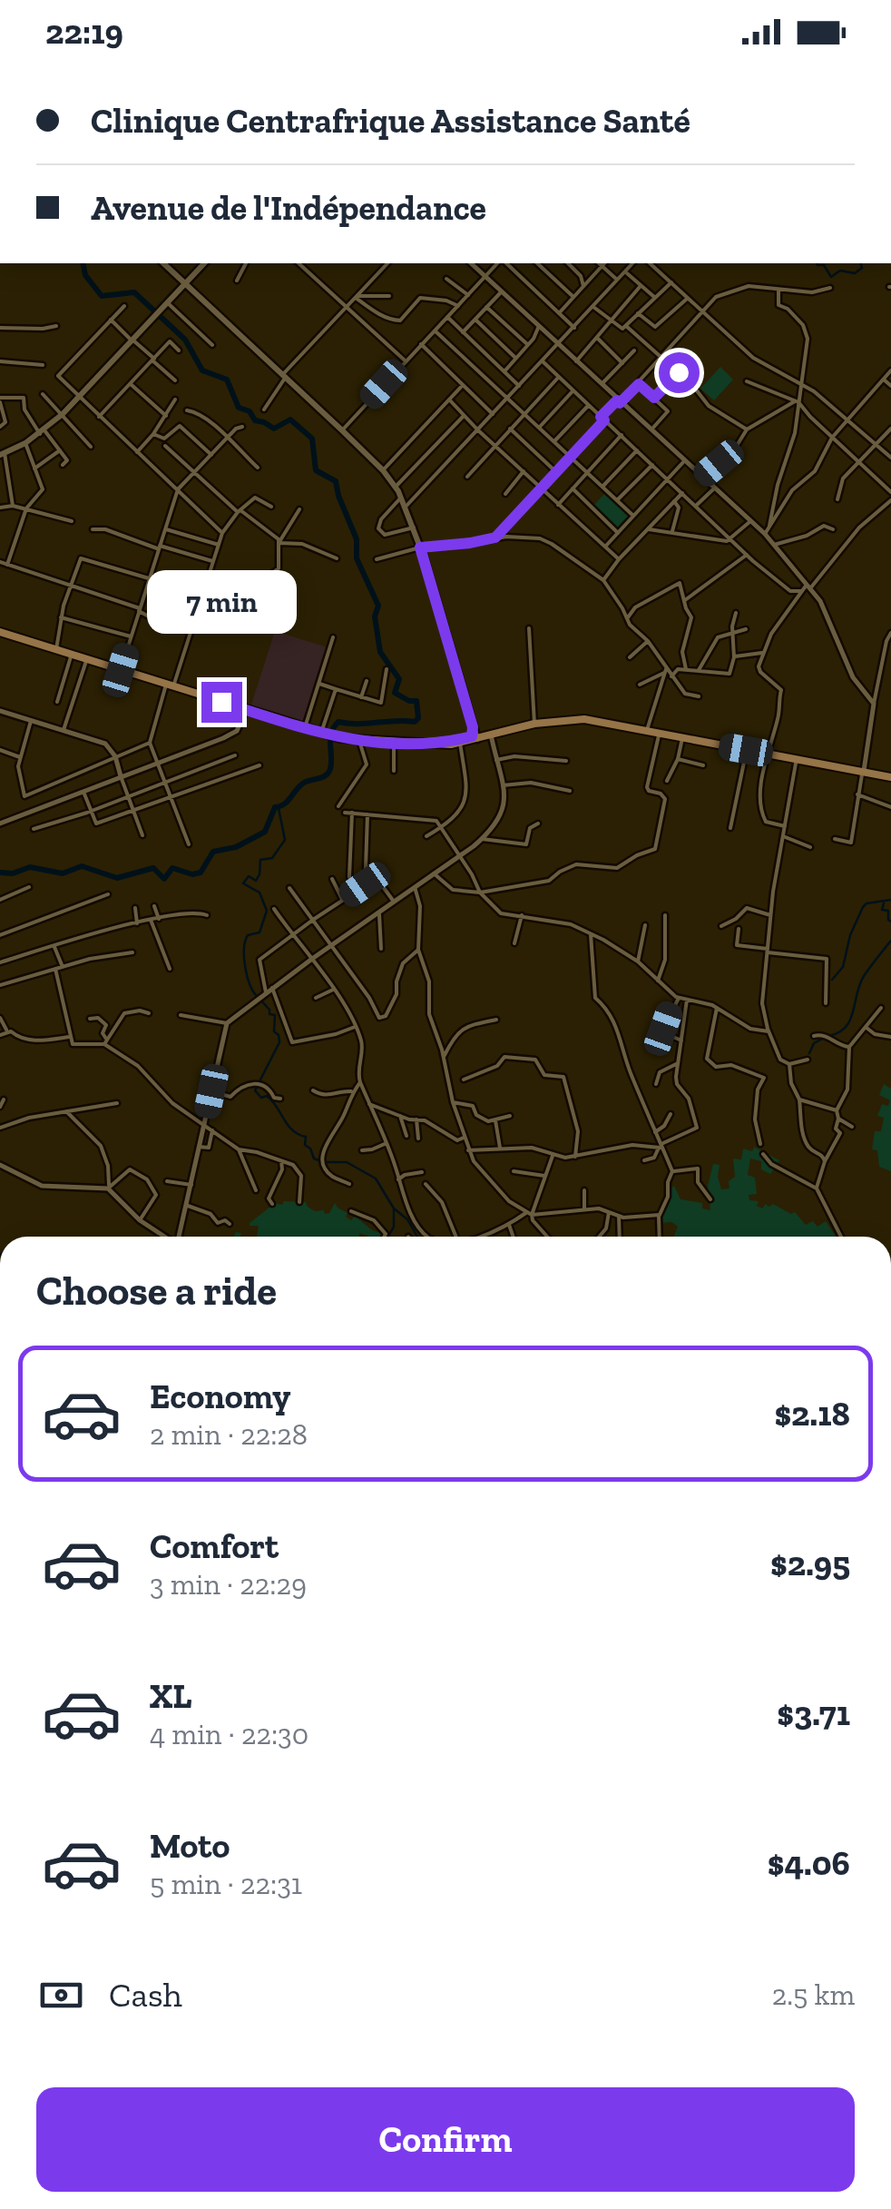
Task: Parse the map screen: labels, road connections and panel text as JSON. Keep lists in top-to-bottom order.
{
  "page": {
    "status": "22:19",
    "banner": ["Clinique Centrafrique Assistance Santé", "Avenue de l'Indépendance"],
    "bubble": "7 min",
    "heading": "Choose a ride",
    "list": [
      {
        "name": "Economy",
        "note": "2 min · 22:28",
        "value": "$2.18"
      },
      {
        "name": "Comfort",
        "note": "3 min · 22:29",
        "value": "$2.95"
      },
      {
        "name": "XL",
        "note": "4 min · 22:30",
        "value": "$3.71"
      },
      {
        "name": "Moto",
        "note": "5 min · 22:31",
        "value": "$4.06"
      }
    ],
    "pay": ["Cash", "2.5 km"],
    "buttons": "Confirm"
  }
}
